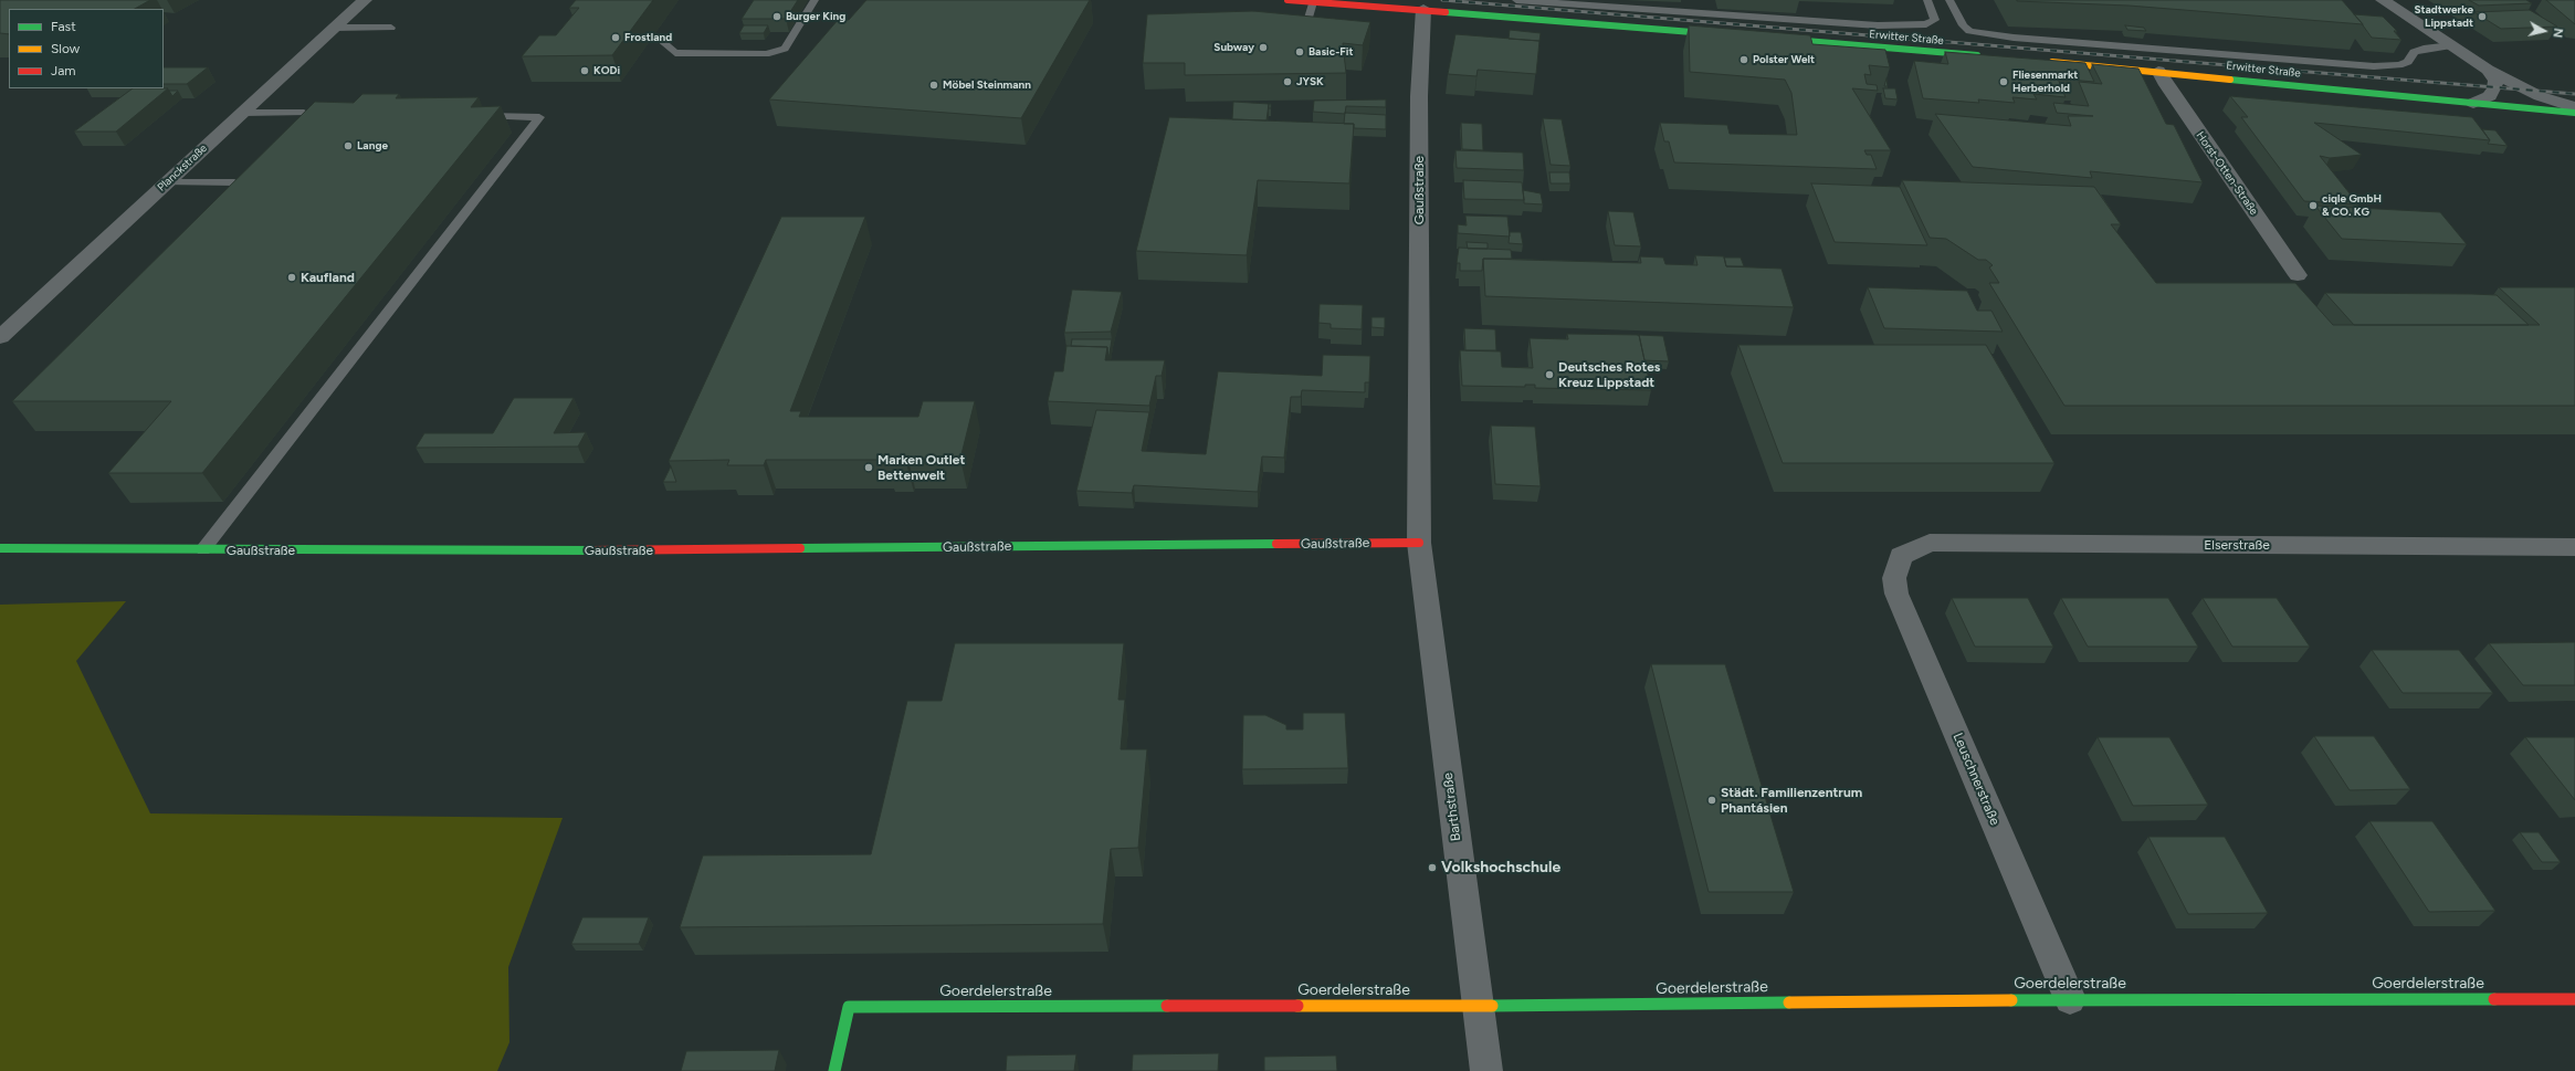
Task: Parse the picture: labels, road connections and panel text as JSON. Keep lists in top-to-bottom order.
{
  "streets": {
    "street": [
      "Erwitter Straße",
      "Planckstraße",
      "Horst-Otten-Straße",
      "Gaußstraße",
      "Elserstraße",
      "Leuschnerstraße",
      "Barthstraße",
      "Goerdelerstraße"
    ]
  },
  "crossings": [
    ["Erwitter Straße", "Horst-Otten-Straße"],
    ["Gaußstraße", "Barthstraße"],
    ["Elserstraße", "Leuschnerstraße"],
    ["Leuschnerstraße", "Goerdelerstraße"],
    ["Barthstraße", "Goerdelerstraße"]
  ],
  "places": [
    "Burger King",
    "Stadtwerke Lippstadt",
    "Frostland",
    "Subway",
    "Basic-Fit",
    "Polster Welt",
    "KODi",
    "JYSK",
    "Fliesenmarkt Herberhold",
    "Möbel Steinmann",
    "Lange",
    "ciqle GmbH & CO. KG",
    "Kaufland",
    "Deutsches Rotes Kreuz Lippstadt",
    "Marken Outlet Bettenwelt",
    "Städt. Familienzentrum Phantásien",
    "Volkshochschule"
  ],
  "legend": ["Fast", "Slow", "Jam"],
  "north": "right"
}
